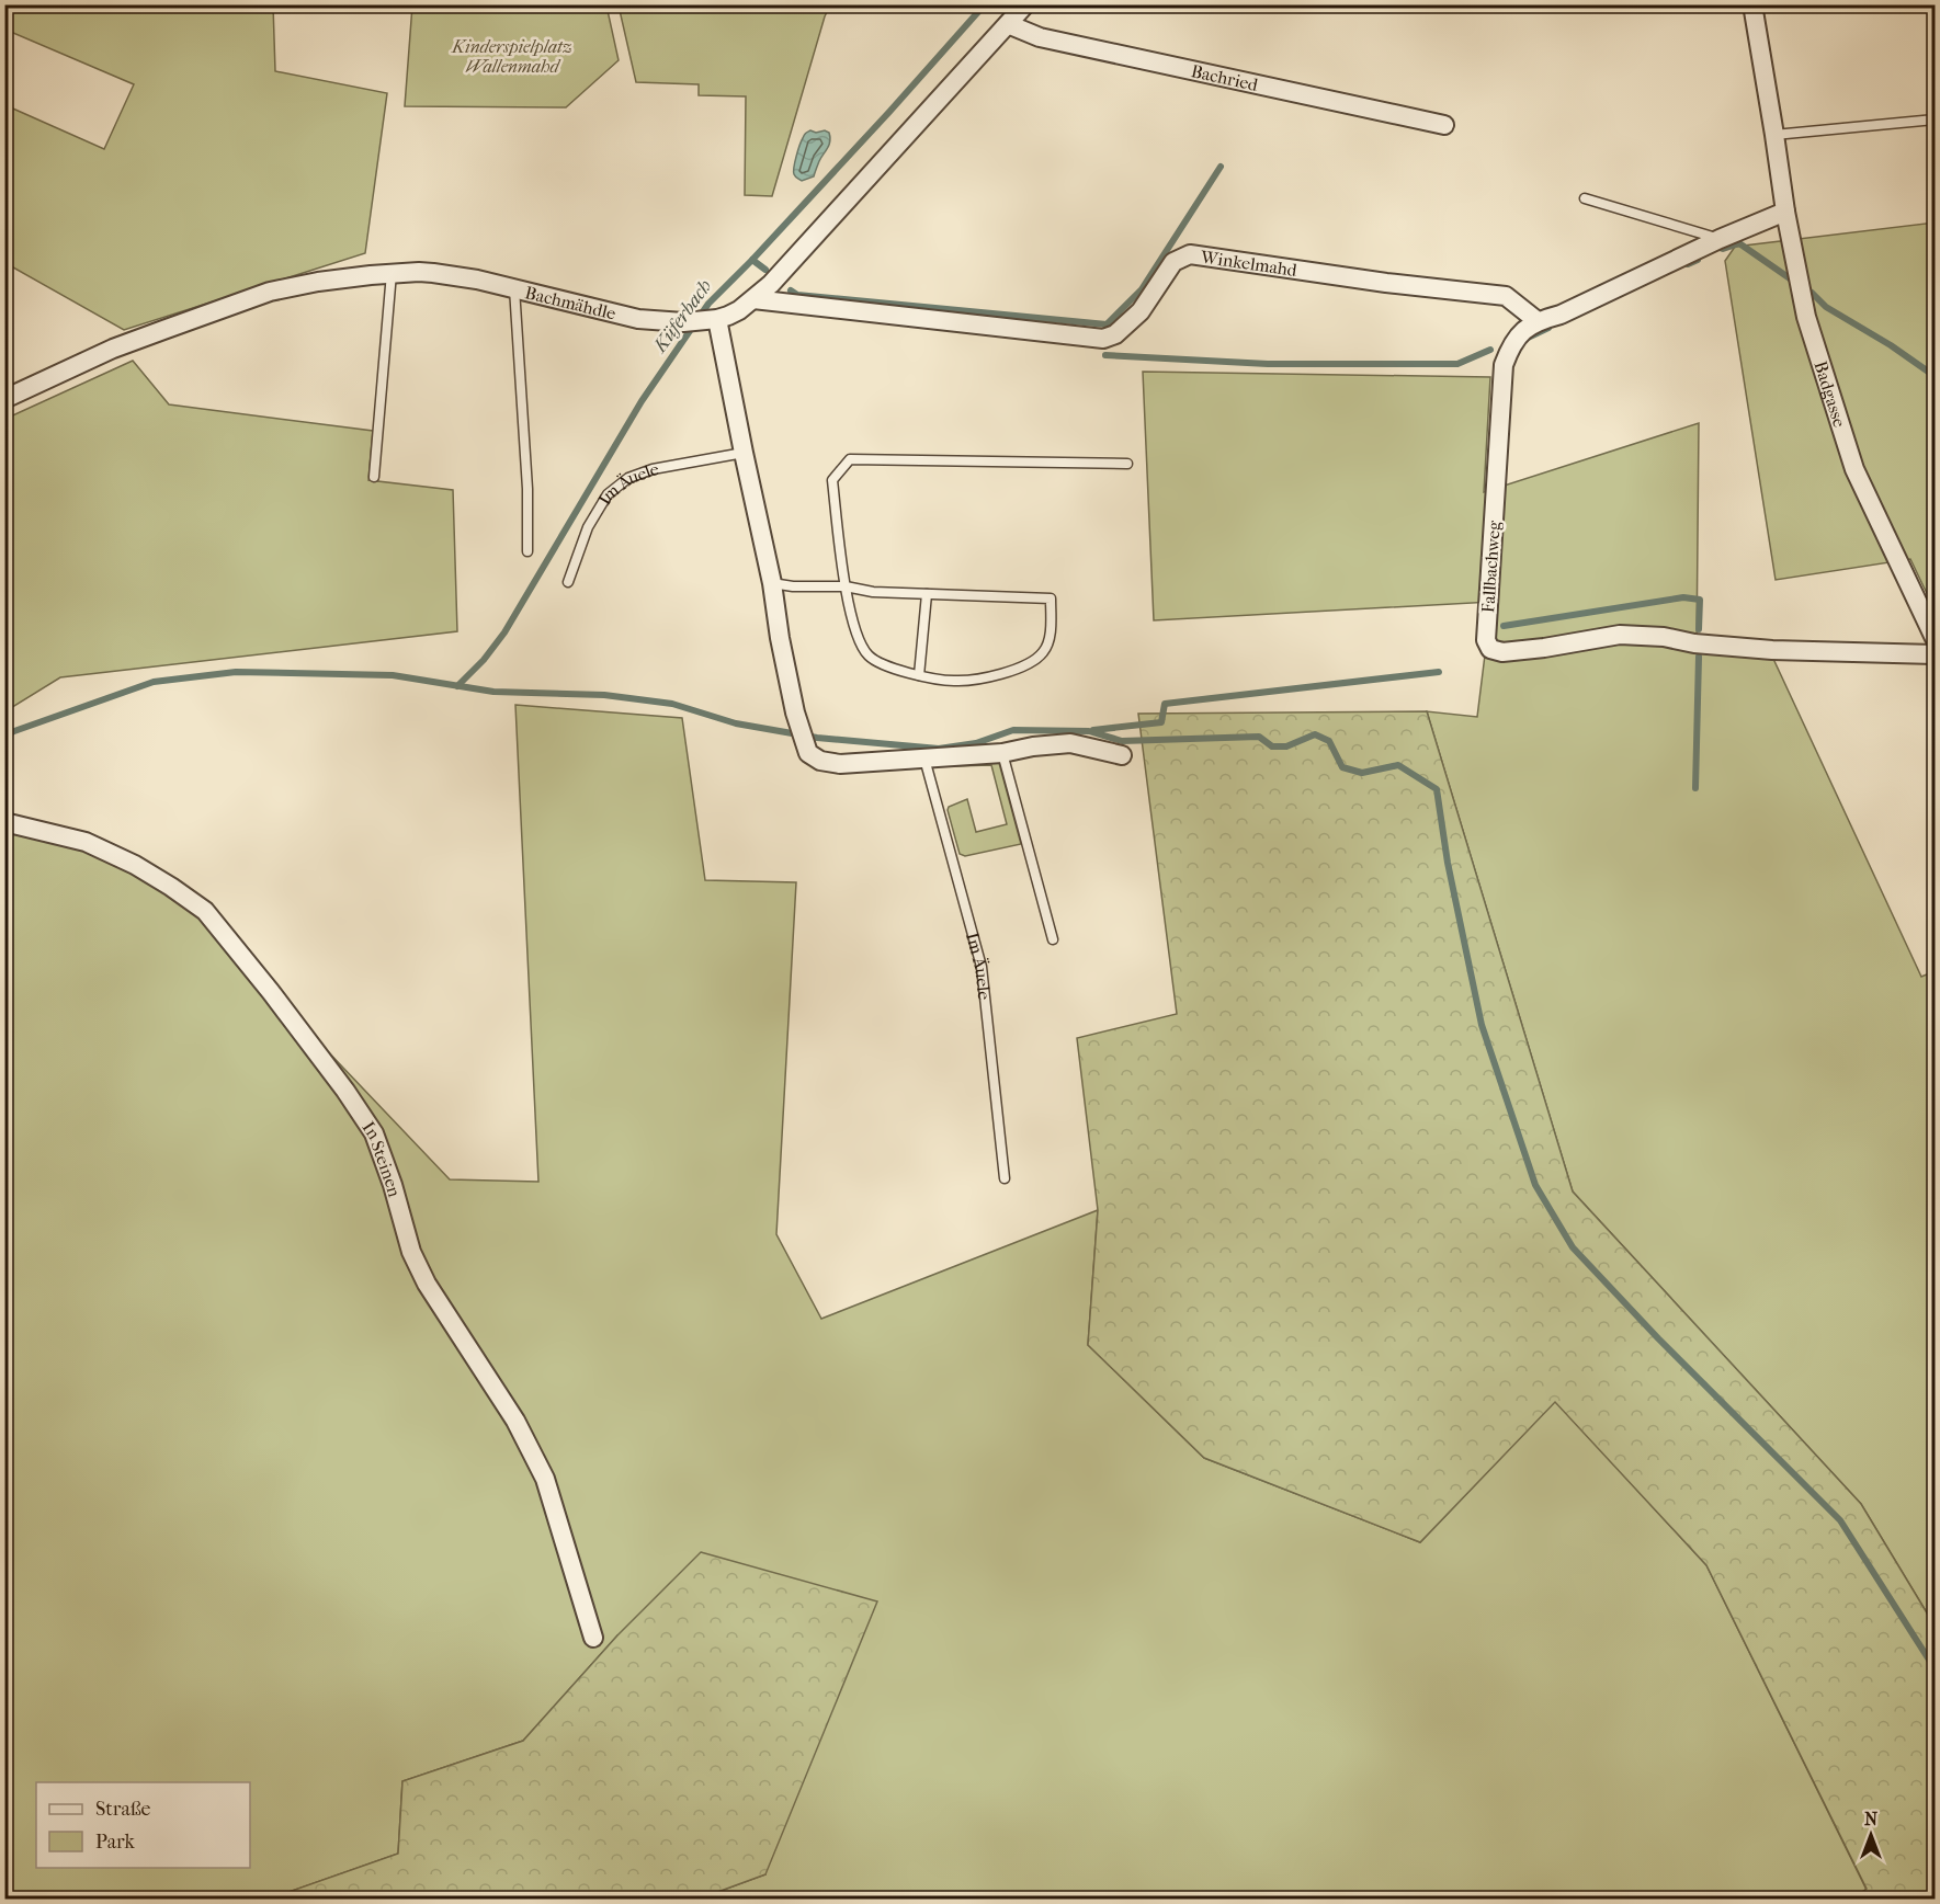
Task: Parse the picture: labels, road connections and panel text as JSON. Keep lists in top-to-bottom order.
{
  "streets": {
    "street": [
      "Bachried",
      "Winkelmahd",
      "Bachmähdle",
      "Badgasse",
      "Fallbachweg",
      "In Steinen"
    ],
    "lane": ["Im Äuele"]
  },
  "crossings": [
    ["Bachried", "Bachmähdle"],
    ["Winkelmahd", "Bachmähdle"],
    ["Winkelmahd", "Fallbachweg"],
    ["Badgasse", "Fallbachweg"]
  ],
  "water": ["Küferbach"],
  "parks": ["Kinderspielplatz Wallenmahd"],
  "legend": ["Straße", "Park"],
  "north": "top"
}
